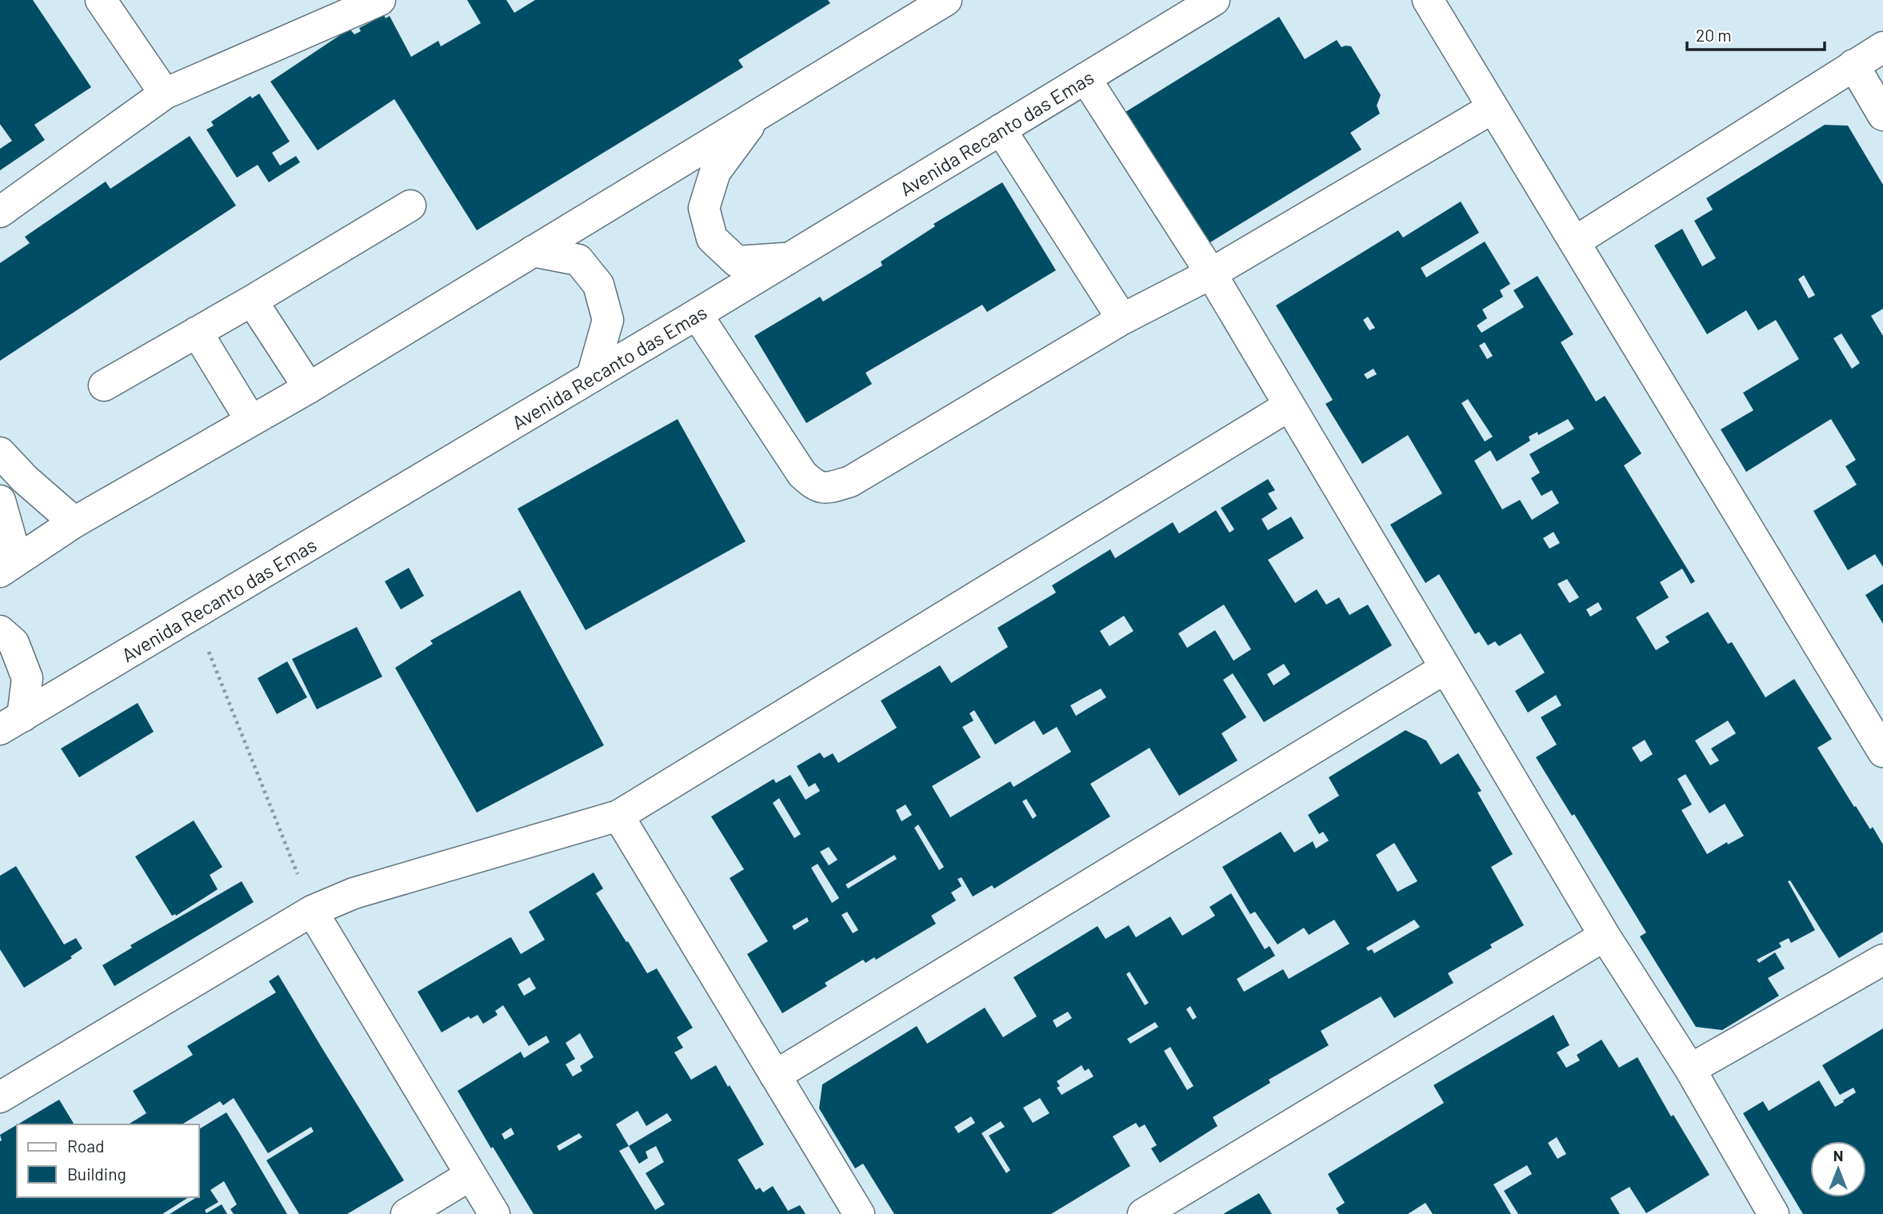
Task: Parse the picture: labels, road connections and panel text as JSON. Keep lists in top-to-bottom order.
{
  "streets": {
    "street": ["Avenida Recanto das Emas"]
  },
  "legend": ["Road", "Building"],
  "scale_bar": "20 m",
  "north": "top"
}
